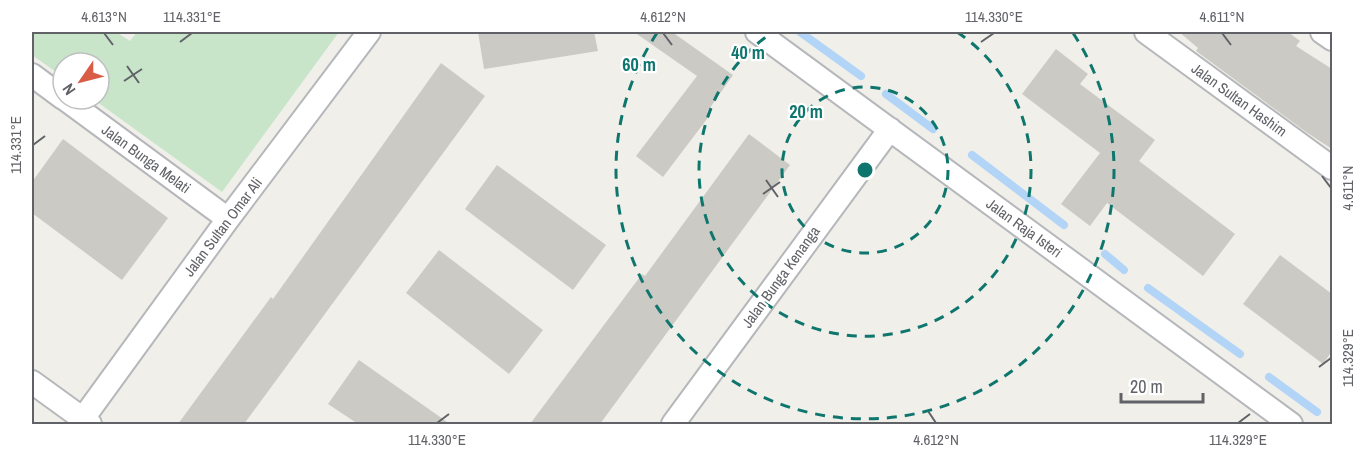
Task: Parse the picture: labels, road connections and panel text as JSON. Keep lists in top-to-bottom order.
{
  "streets": {
    "street": [
      "Jalan Sultan Hashim",
      "Jalan Bunga Melati",
      "Jalan Sultan Omar Ali",
      "Jalan Raja Isteri",
      "Jalan Bunga Kenanga"
    ]
  },
  "crossings": [
    ["Jalan Bunga Melati", "Jalan Sultan Omar Ali"],
    ["Jalan Raja Isteri", "Jalan Bunga Kenanga"]
  ],
  "scale_bar": "20 m",
  "north": "bottom left",
  "coordinates": [
    "4.613°N",
    "114.331°E",
    "4.612°N",
    "114.330°E",
    "4.611°N",
    "114.329°E"
  ],
  "rings": ["40 m", "60 m", "20 m"]
}
